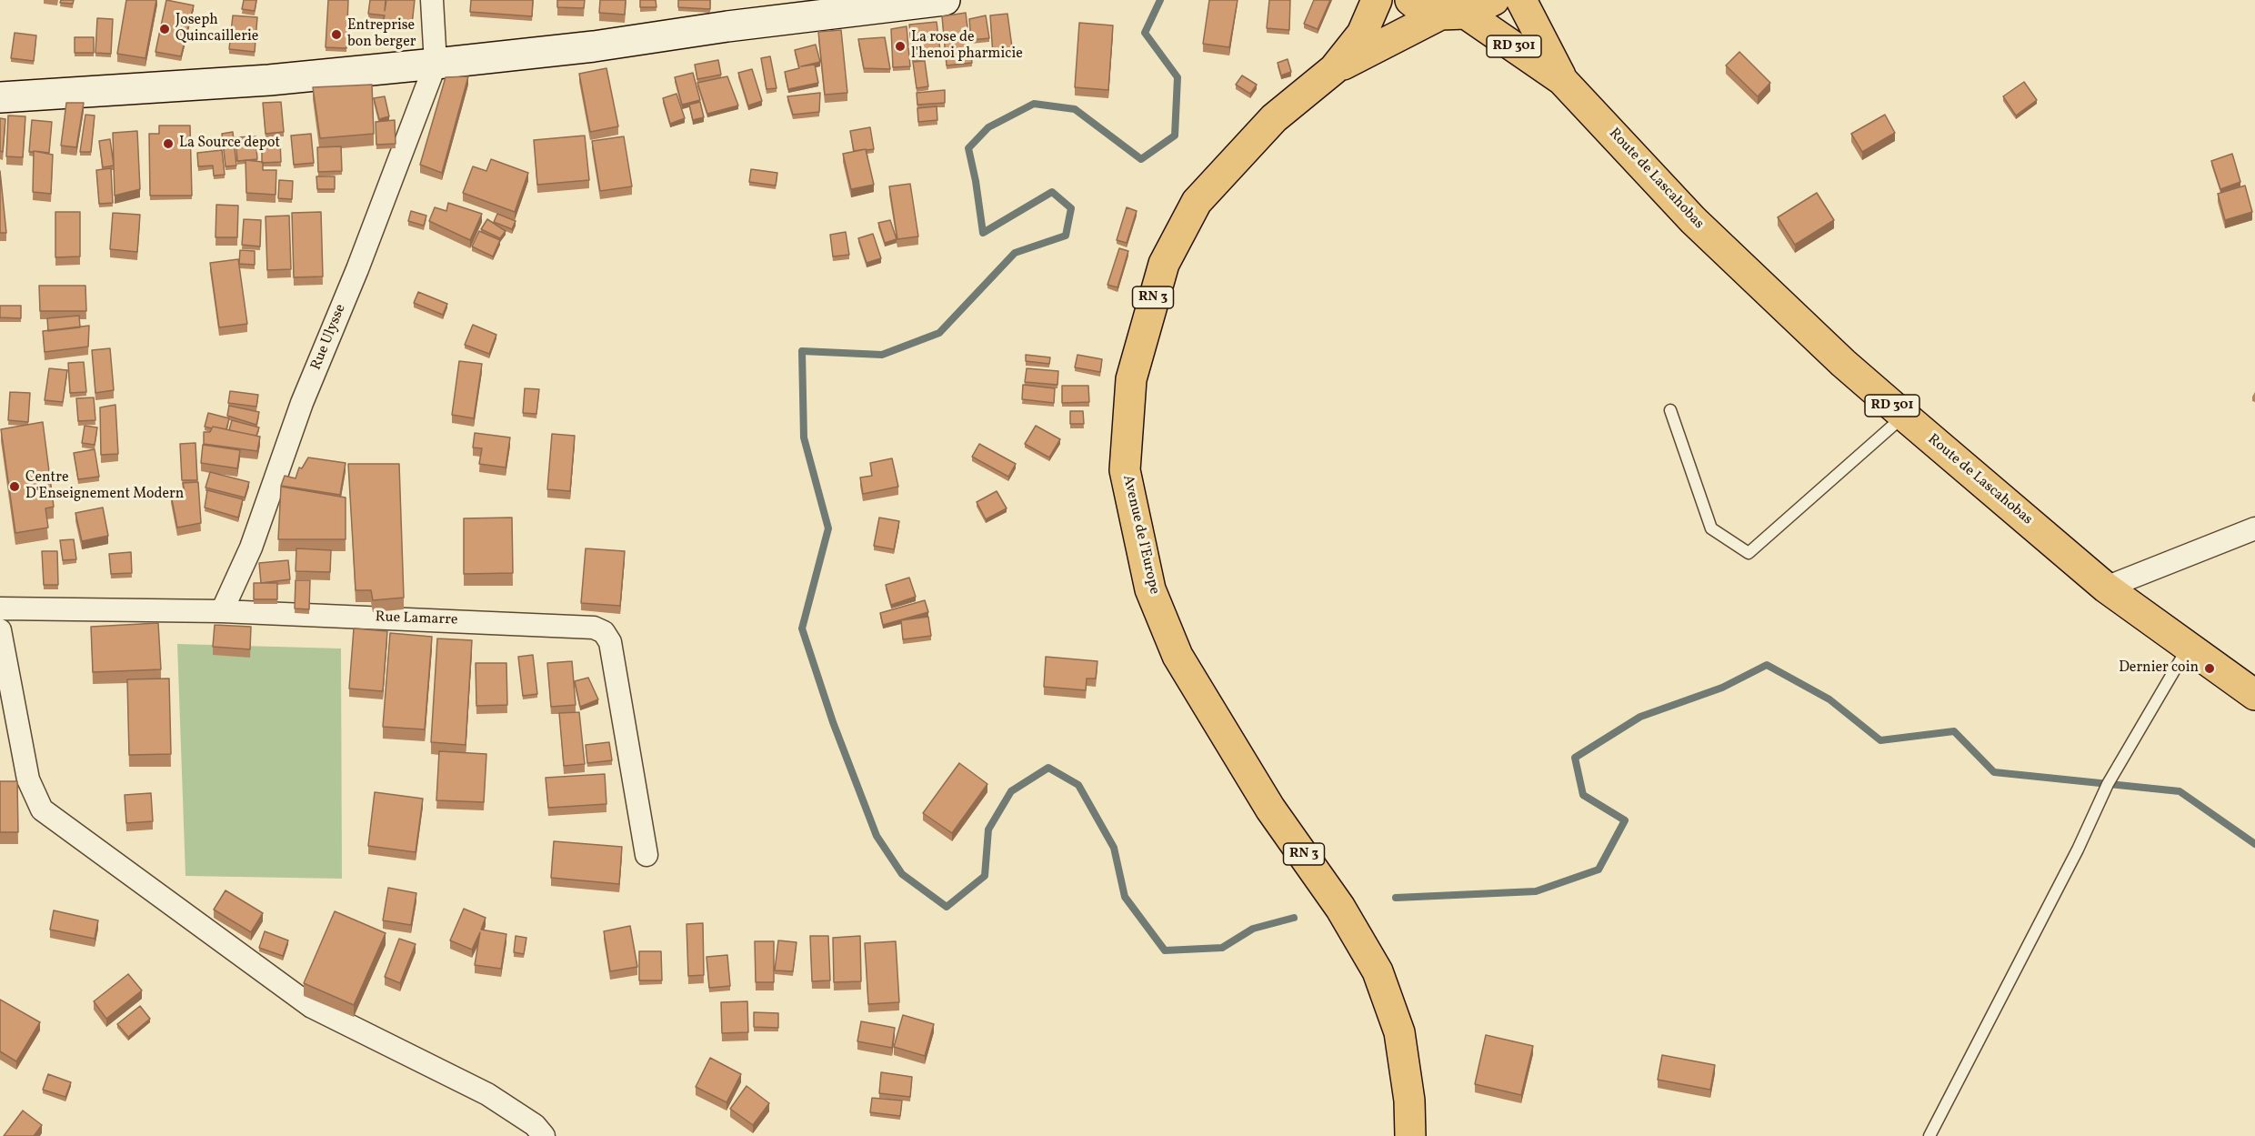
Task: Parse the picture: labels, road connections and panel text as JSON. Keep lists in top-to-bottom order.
{
  "streets": {
    "main road": [
      "RD 301",
      "Route de Lascahobas",
      "RN 3",
      "Avenue de l'Europe"
    ],
    "street": ["Rue Ulysse", "Rue Lamarre"]
  },
  "crossings": [
    ["Route de Lascahobas", "Avenue de l'Europe"],
    ["Rue Ulysse", "Rue Lamarre"]
  ],
  "places": [
    "Joseph Quincaillerie",
    "Entreprise bon berger",
    "La rose de l'henoi pharmicie",
    "La Source depot",
    "Centre D'Enseignement Modern",
    "Dernier coin"
  ]
}
